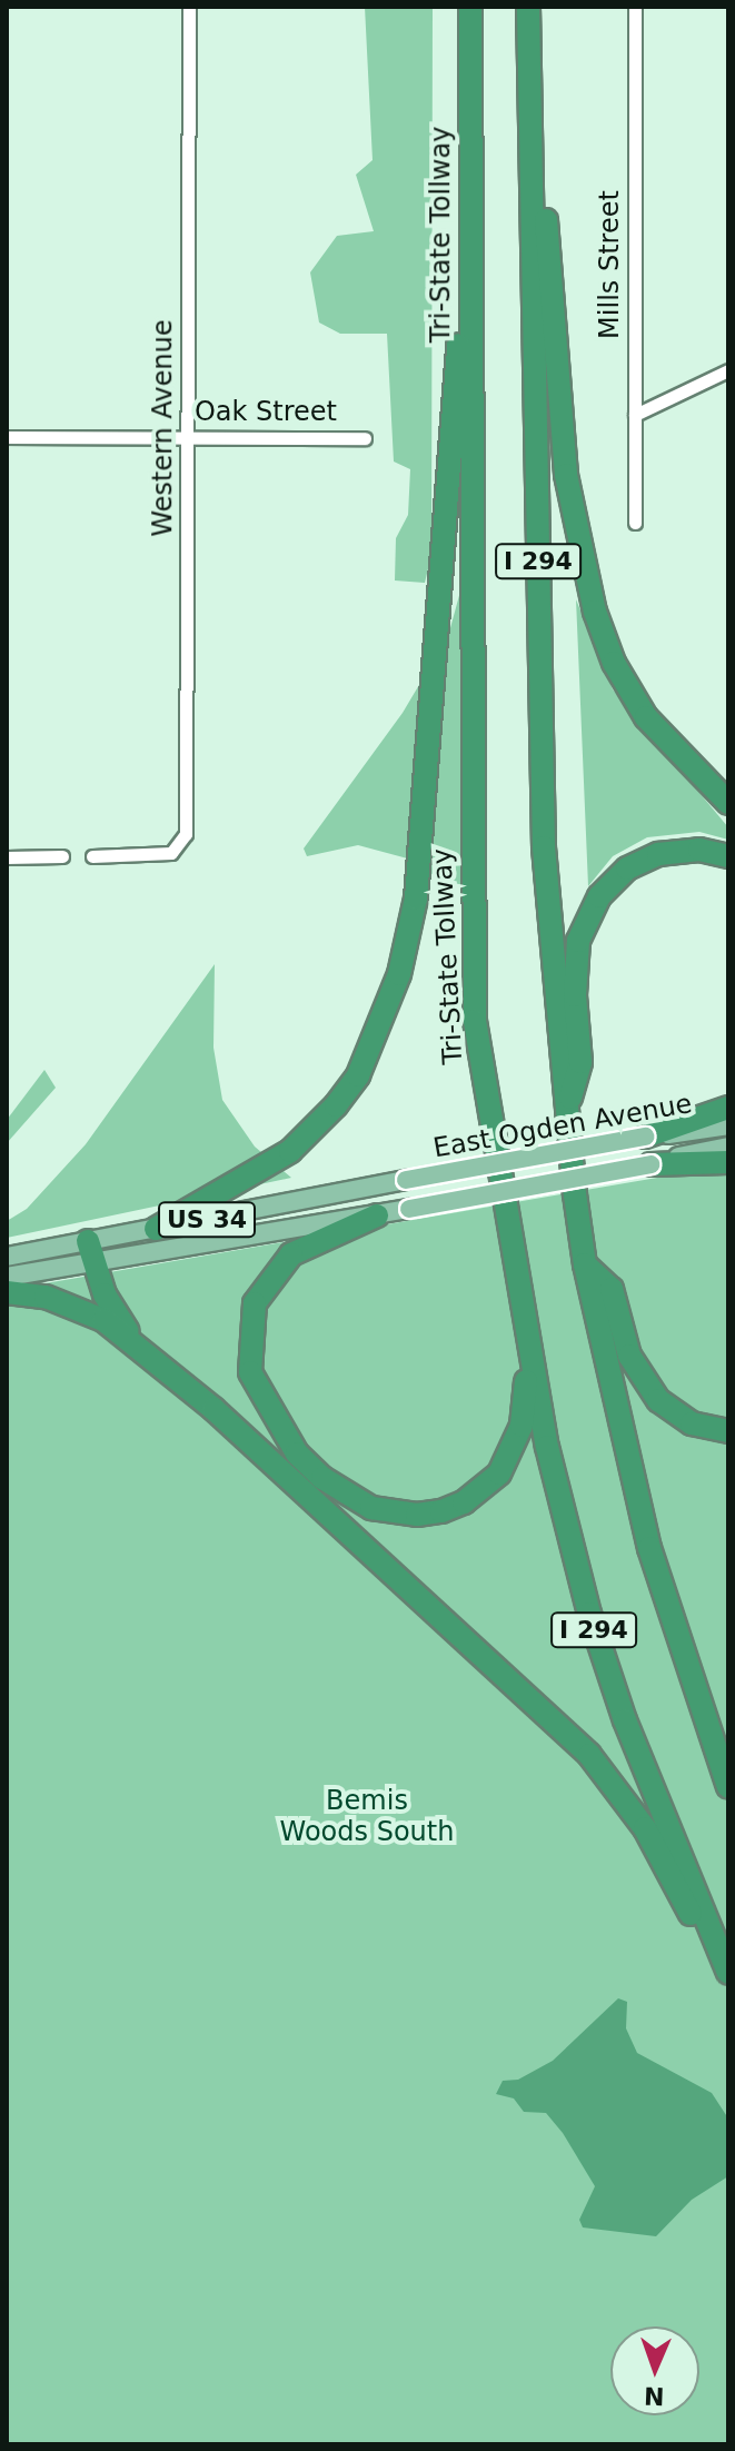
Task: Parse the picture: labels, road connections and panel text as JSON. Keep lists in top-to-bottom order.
{
  "streets": {
    "highway": ["Tri-State Tollway", "I 294"],
    "main road": ["East Ogden Avenue", "US 34"],
    "street": ["Mills Street", "Oak Street", "Western Avenue"]
  },
  "crossings": [
    ["Oak Street", "Western Avenue"],
    ["East Ogden Avenue", "US 34"]
  ],
  "parks": ["Bemis Woods South"],
  "north": "bottom"
}
